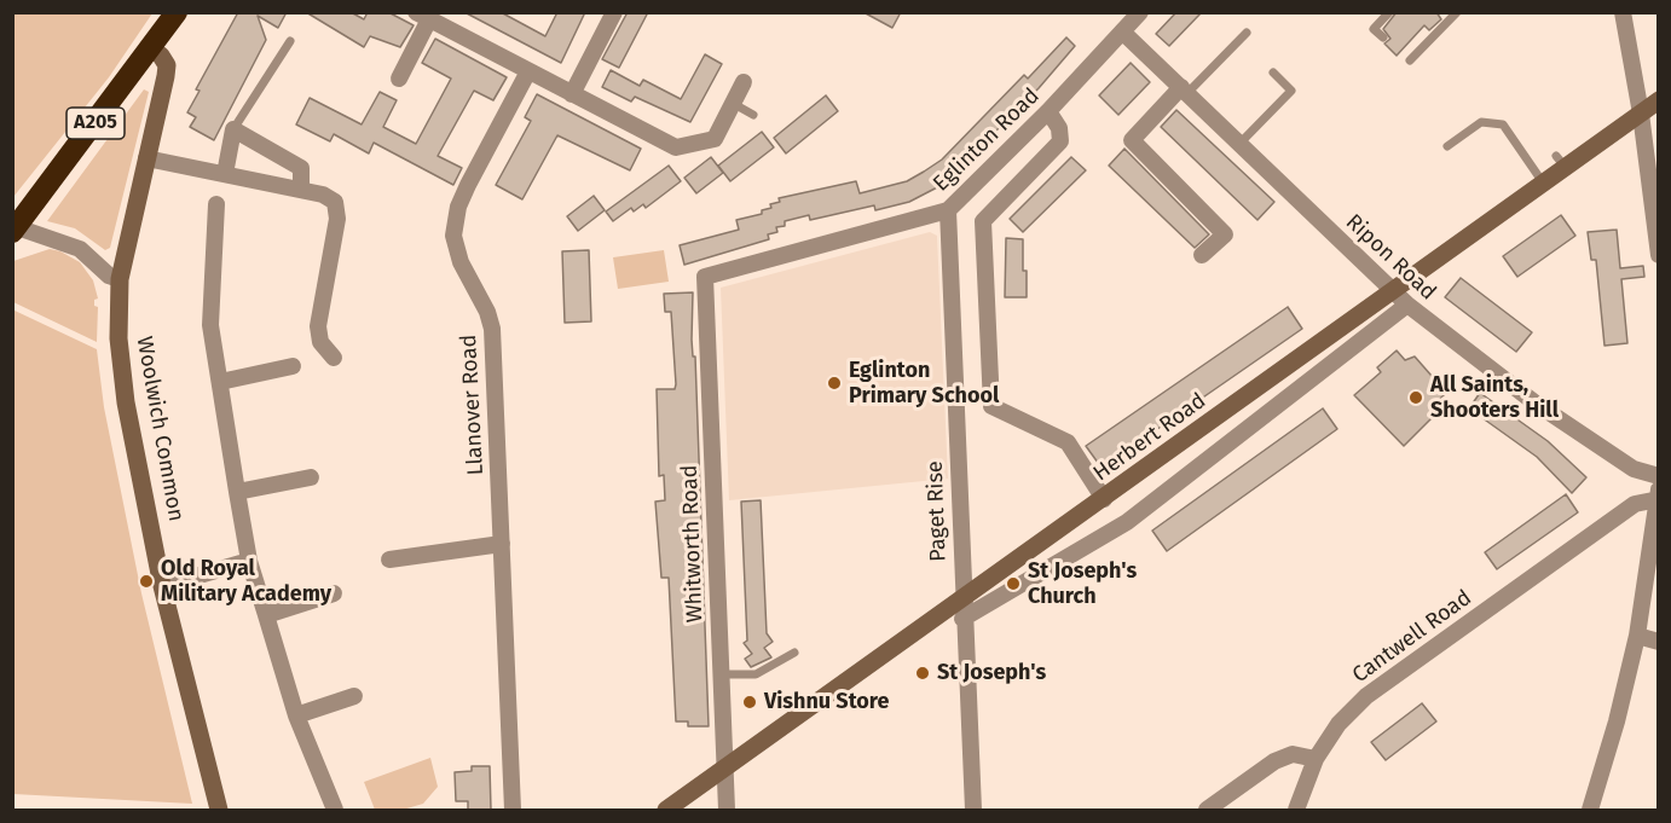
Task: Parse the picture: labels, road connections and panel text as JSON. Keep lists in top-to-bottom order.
{
  "streets": {
    "highway": ["A205"],
    "street": [
      "Eglinton Road",
      "Ripon Road",
      "Llanover Road",
      "Woolwich Common",
      "Herbert Road",
      "Paget Rise",
      "Whitworth Road",
      "Cantwell Road"
    ]
  },
  "crossings": [
    ["A205", "Woolwich Common"],
    ["Eglinton Road", "Ripon Road"],
    ["Eglinton Road", "Paget Rise"],
    ["Eglinton Road", "Whitworth Road"],
    ["Ripon Road", "Herbert Road"],
    ["Herbert Road", "Paget Rise"],
    ["Herbert Road", "Whitworth Road"]
  ],
  "places": [
    "Eglinton Primary School",
    "All Saints, Shooters Hill",
    "Old Royal Military Academy",
    "St Joseph's Church",
    "St Joseph's",
    "Vishnu Store"
  ]
}
